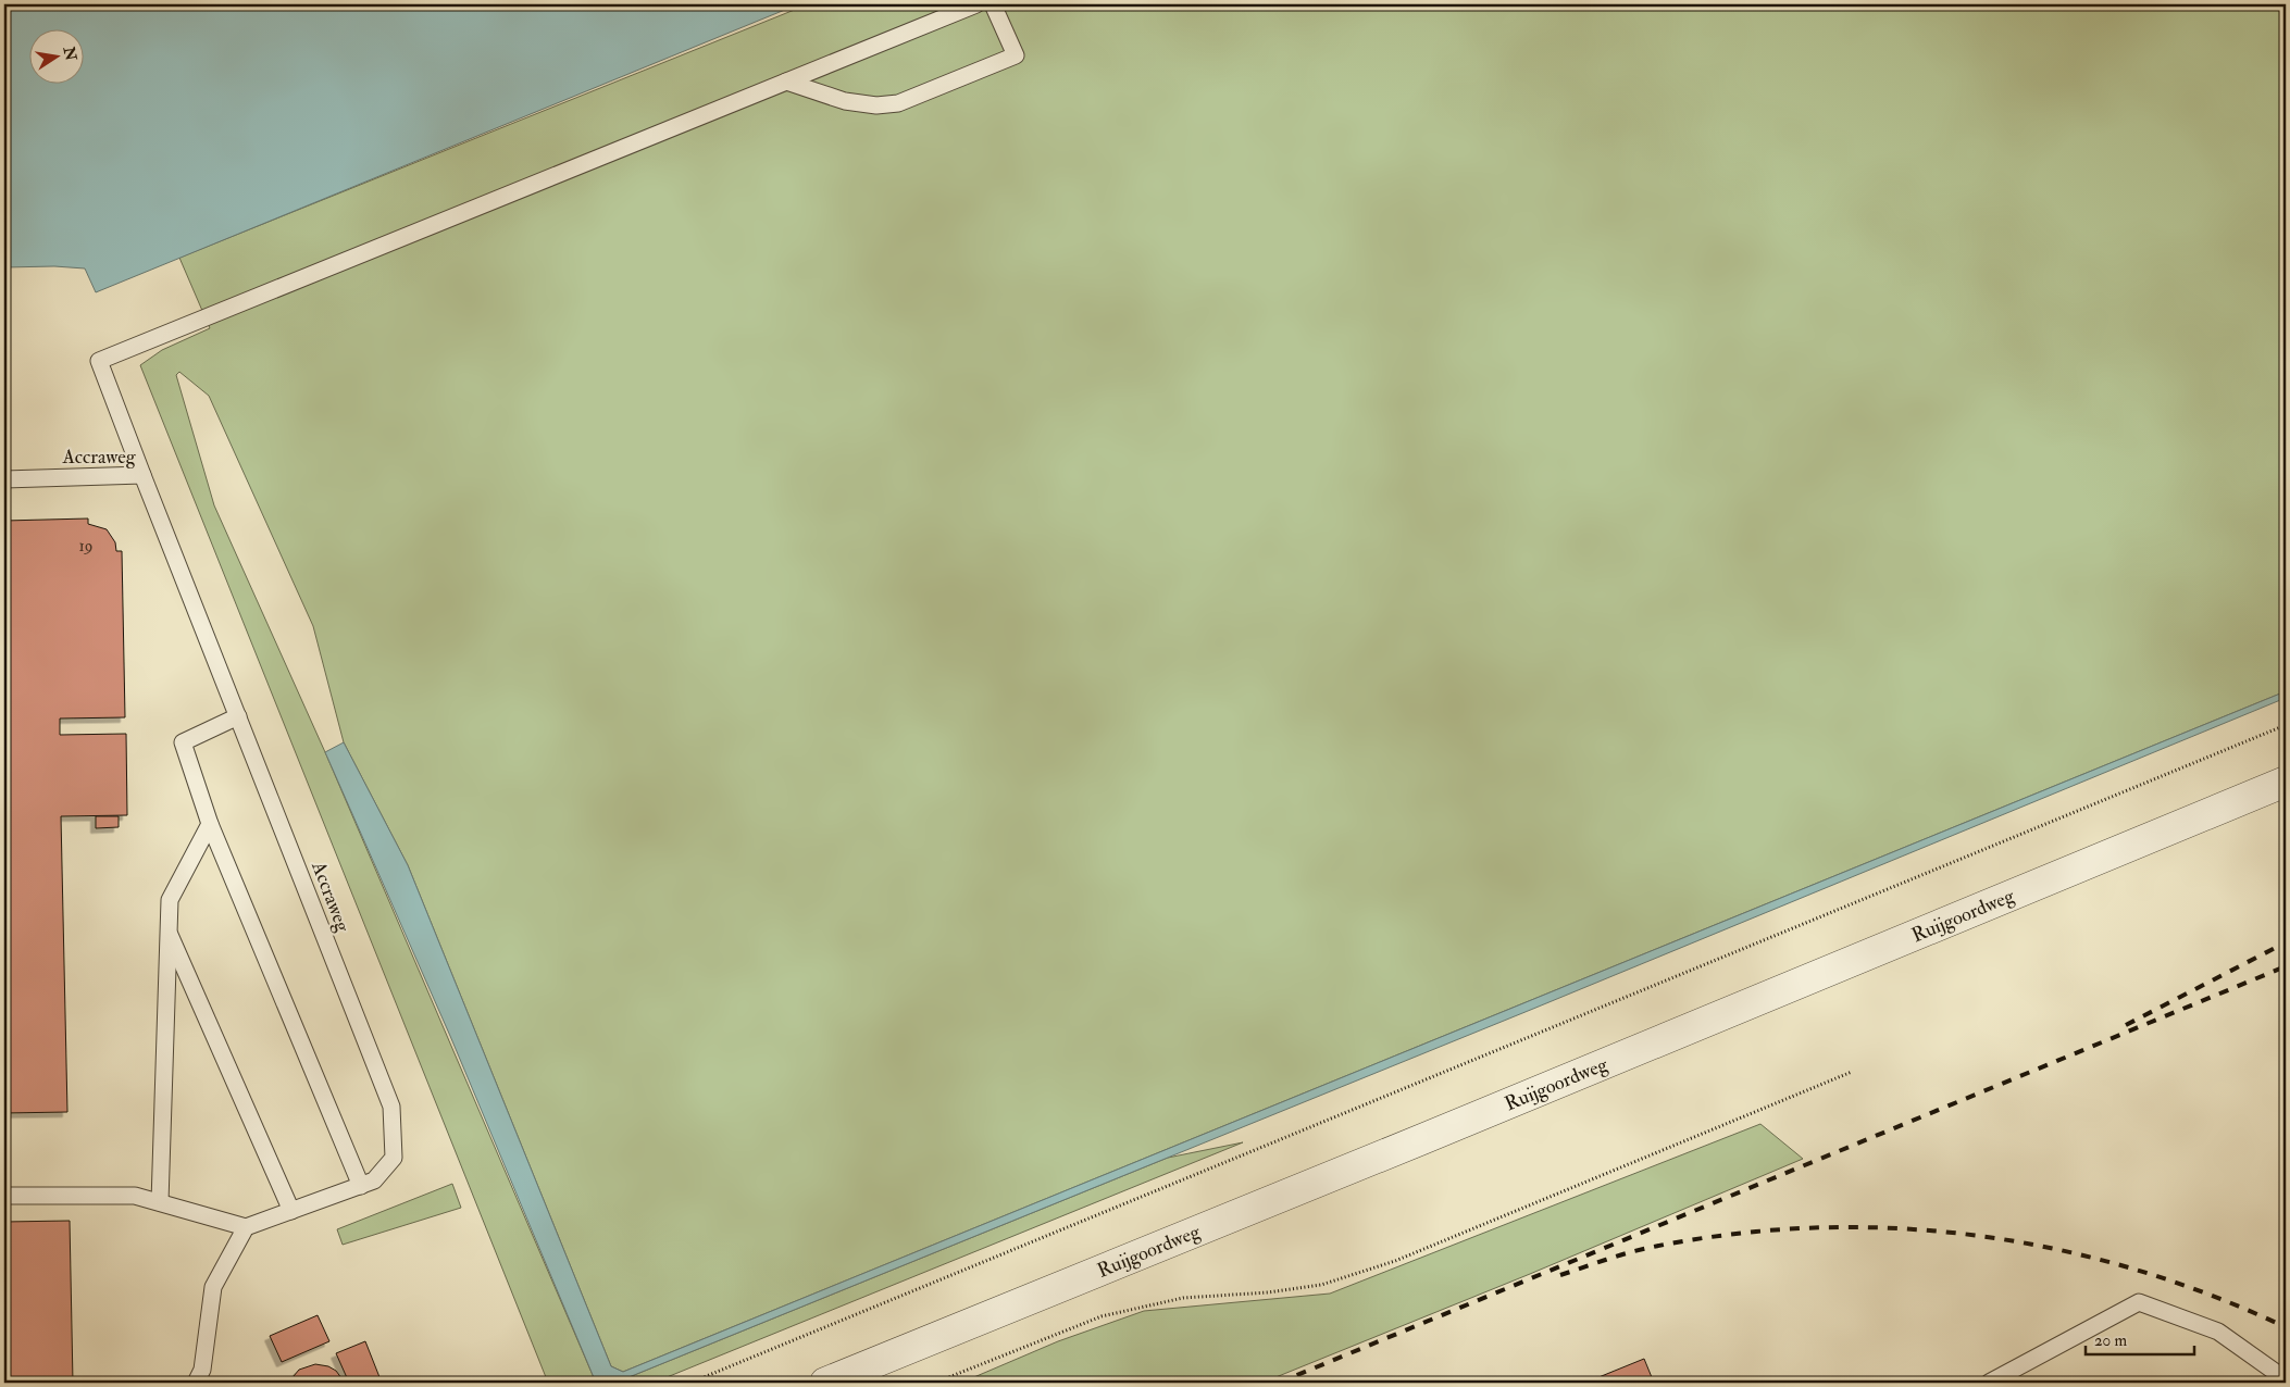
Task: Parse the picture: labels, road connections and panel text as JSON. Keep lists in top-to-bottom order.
{
  "streets": {
    "street": ["Ruijgoordweg"],
    "lane": ["Accraweg"]
  },
  "house_numbers": ["19"],
  "scale_bar": "20 m",
  "north": "right"
}
